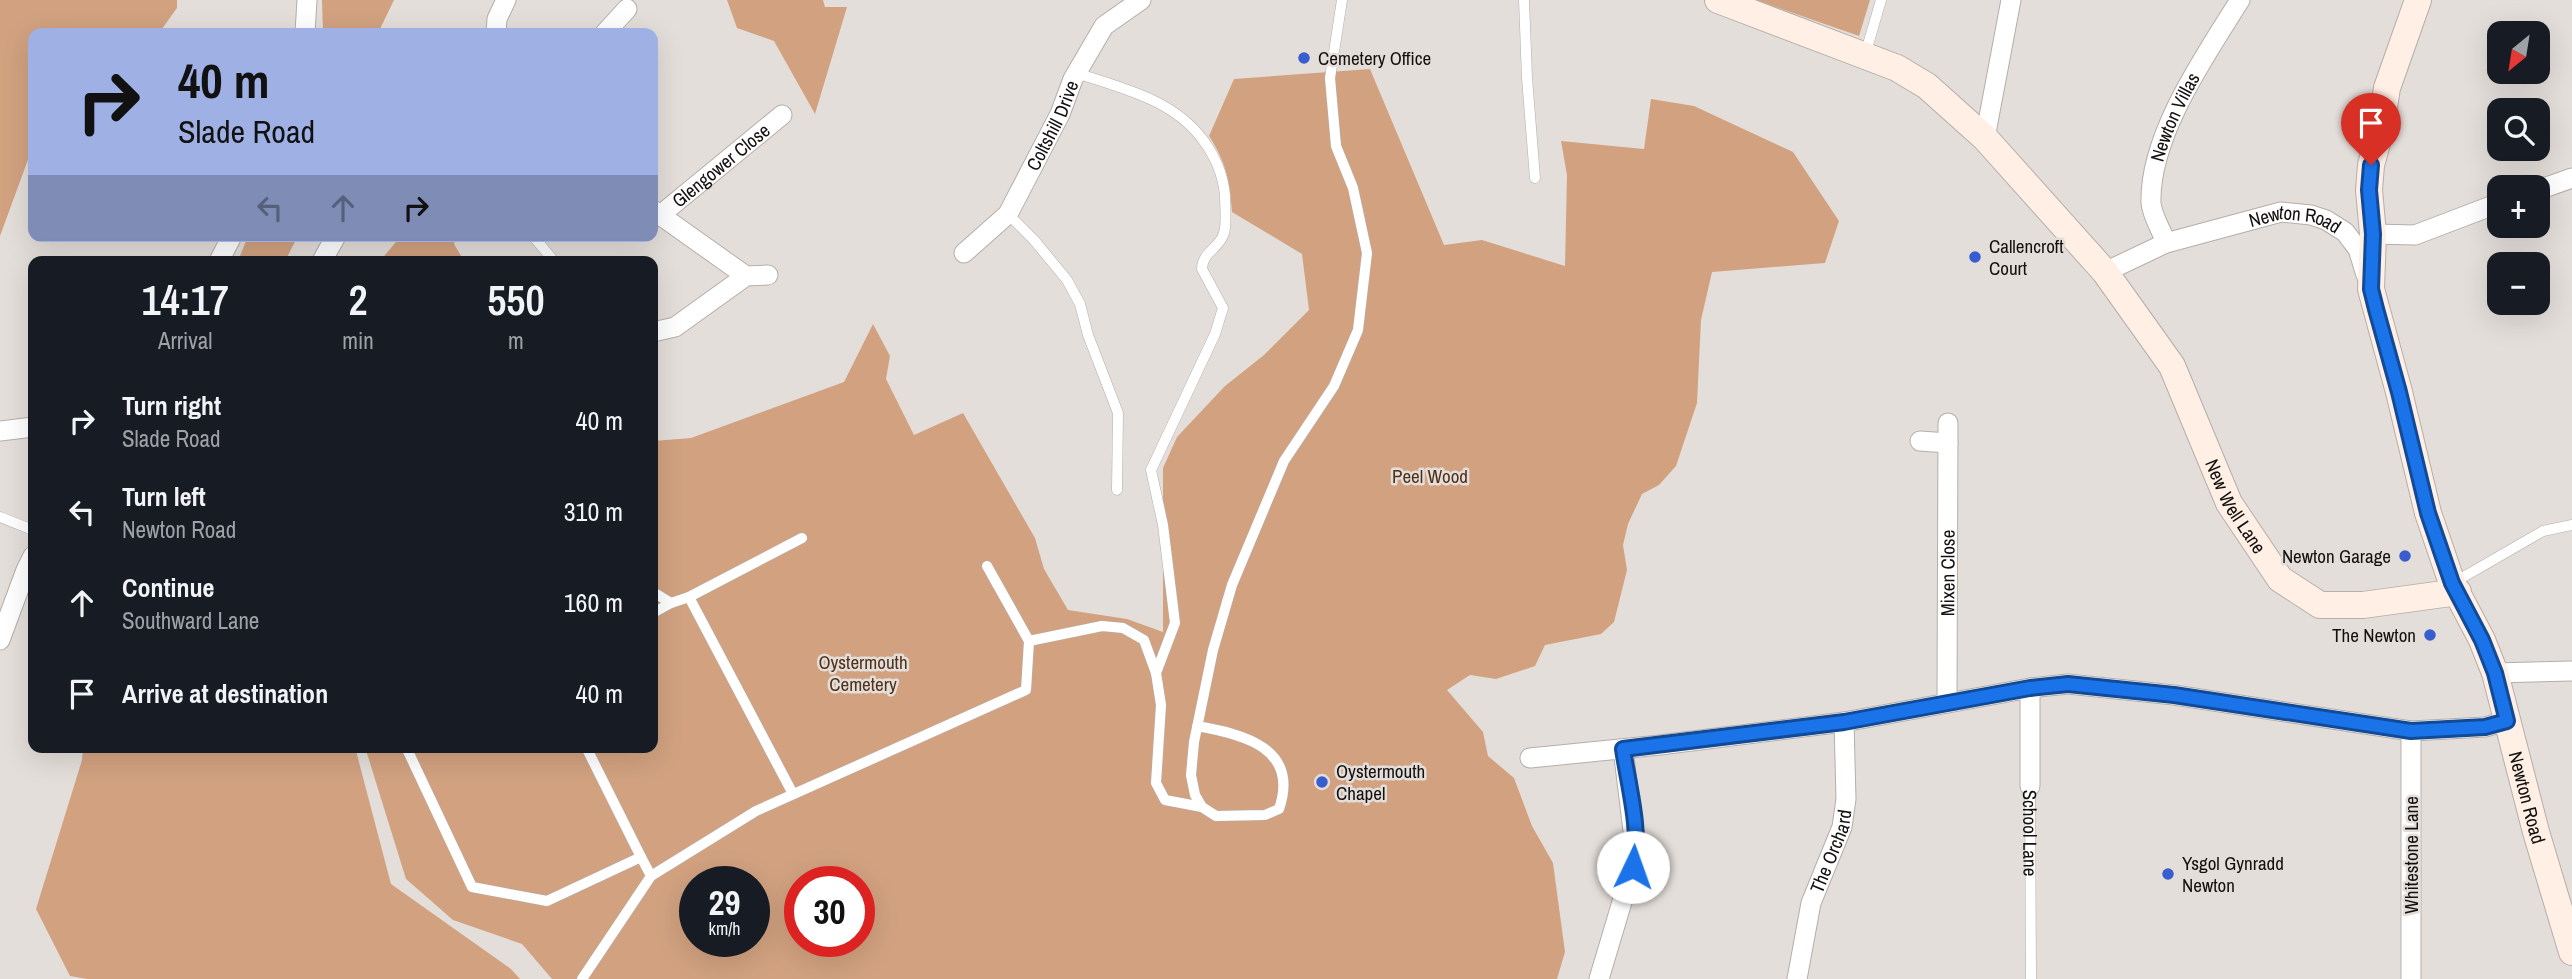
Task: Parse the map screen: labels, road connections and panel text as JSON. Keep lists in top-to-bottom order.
{
  "streets": {
    "street": [
      "Newton Villas",
      "Coltshill Drive",
      "Glengower Close",
      "Newton Road",
      "New Well Lane",
      "Mixen Close",
      "School Lane",
      "The Orchard",
      "Whitestone Lane"
    ]
  },
  "crossings": [
    ["Newton Villas", "Newton Road"],
    ["Newton Road", "New Well Lane"]
  ],
  "parks": ["Peel Wood", "Oystermouth Cemetery"],
  "places": [
    "Cemetery Office",
    "Callencroft Court",
    "Newton Garage",
    "The Newton",
    "Oystermouth Chapel",
    "Ysgol Gynradd Newton"
  ],
  "north": "bottom left",
  "page": {
    "map_buttons": ["+", "−"],
    "turn": ["40 m", "Slade Road"],
    "eta": [
      "14:17",
      "Arrival",
      "2",
      "min",
      "550",
      "m"
    ],
    "list": [
      {
        "name": "Turn right",
        "note": "Slade Road",
        "value": "40 m"
      },
      {
        "name": "Turn left",
        "note": "Newton Road",
        "value": "310 m"
      },
      {
        "name": "Continue",
        "note": "Southward Lane",
        "value": "160 m"
      },
      {
        "name": "Arrive at destination",
        "value": "40 m"
      }
    ],
    "speed": "29 km/h",
    "limit": "30"
  }
}
